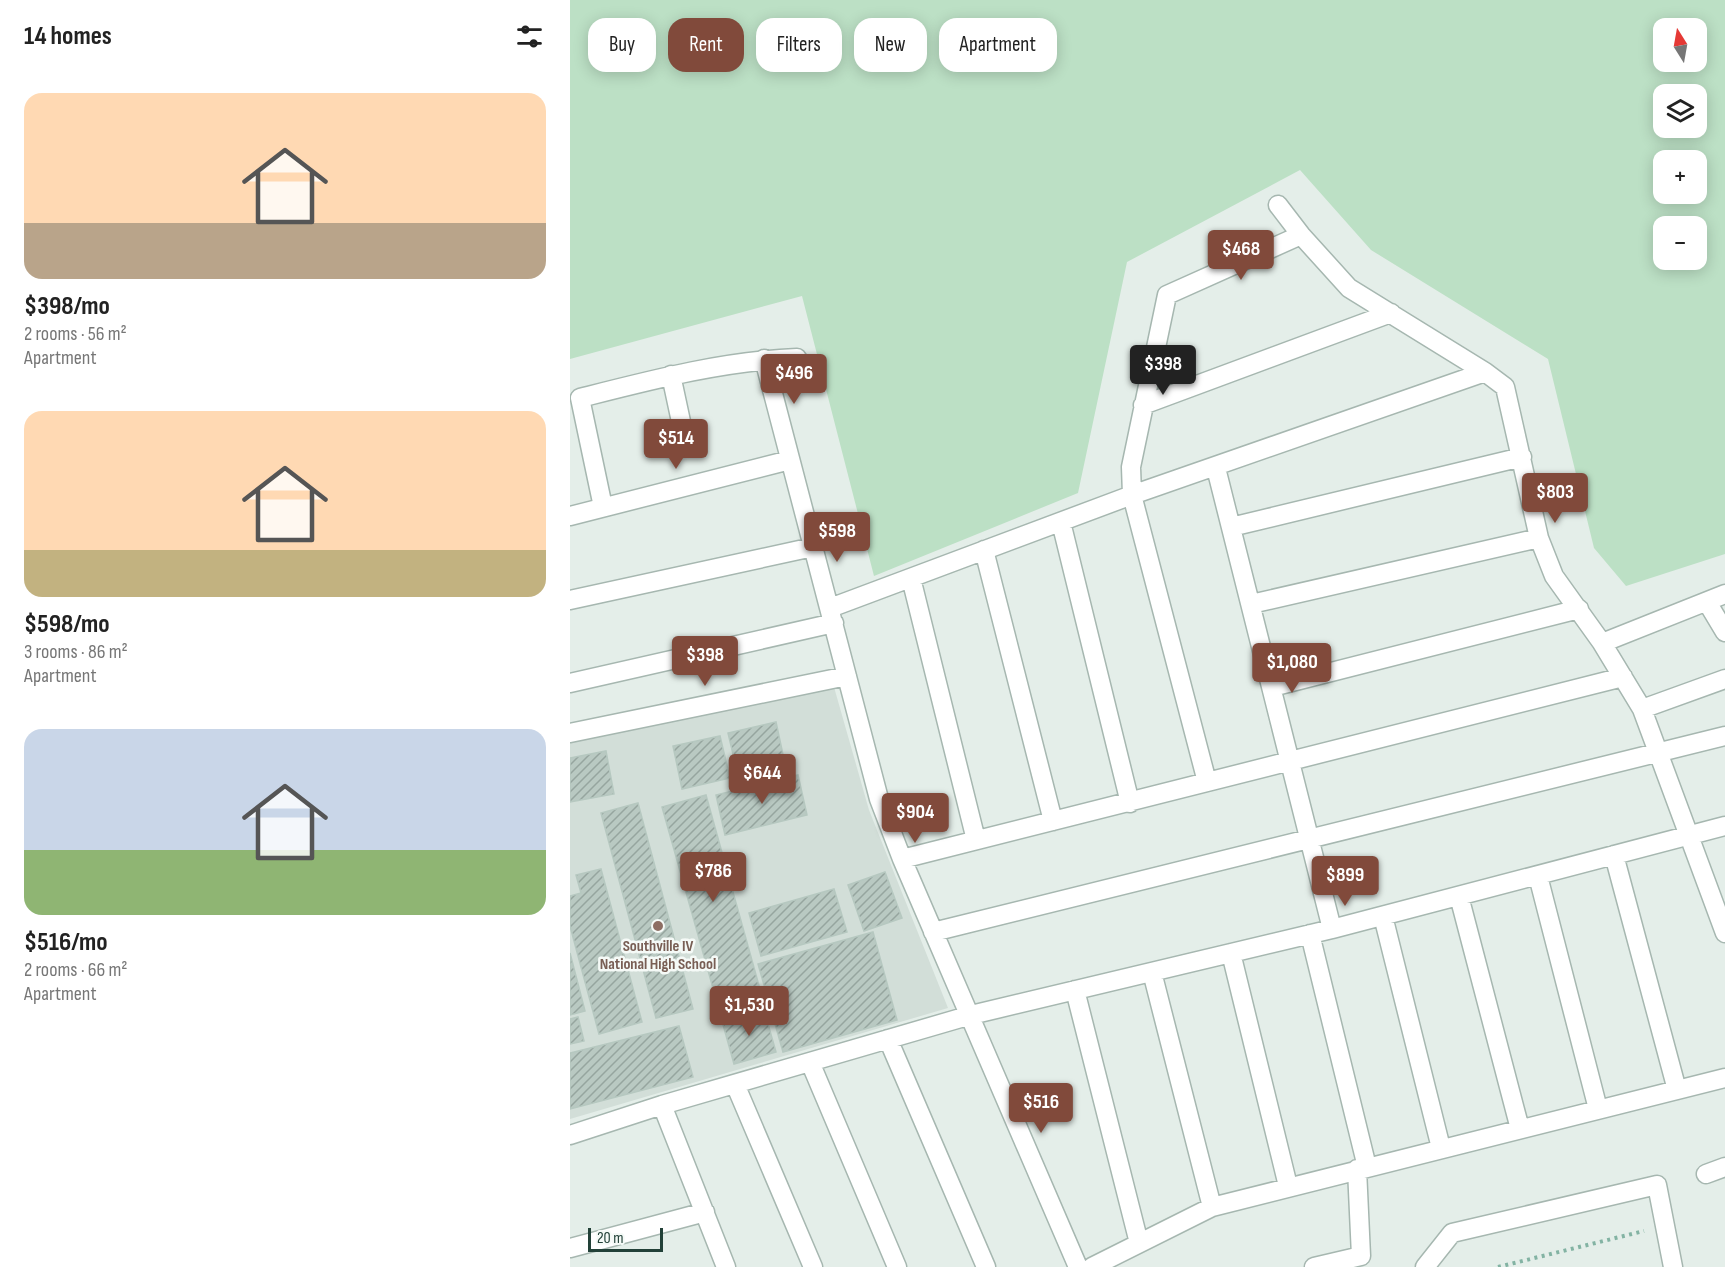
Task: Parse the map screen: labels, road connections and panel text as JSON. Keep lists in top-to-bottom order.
{
  "places": ["Southville IV National High School"],
  "scale_bar": "20 m",
  "north": "top",
  "page": {
    "heading": "14 homes",
    "map_buttons": ["+", "−"],
    "chip": [
      "Buy",
      "Rent",
      "Filters",
      "New",
      "Apartment"
    ],
    "list": [
      {
        "name": "$398/mo",
        "note": "2 rooms · 56 m² · Apartment"
      },
      {
        "name": "$598/mo",
        "note": "3 rooms · 86 m² · Apartment"
      },
      {
        "name": "$516/mo",
        "note": "2 rooms · 66 m² · Apartment"
      }
    ],
    "price": [
      "$468",
      "$398",
      "$496",
      "$514",
      "$803",
      "$598",
      "$398",
      "$1,080",
      "$644",
      "$904",
      "$786",
      "$899",
      "$1,530",
      "$516"
    ],
    "scale": "20 m"
  }
}
